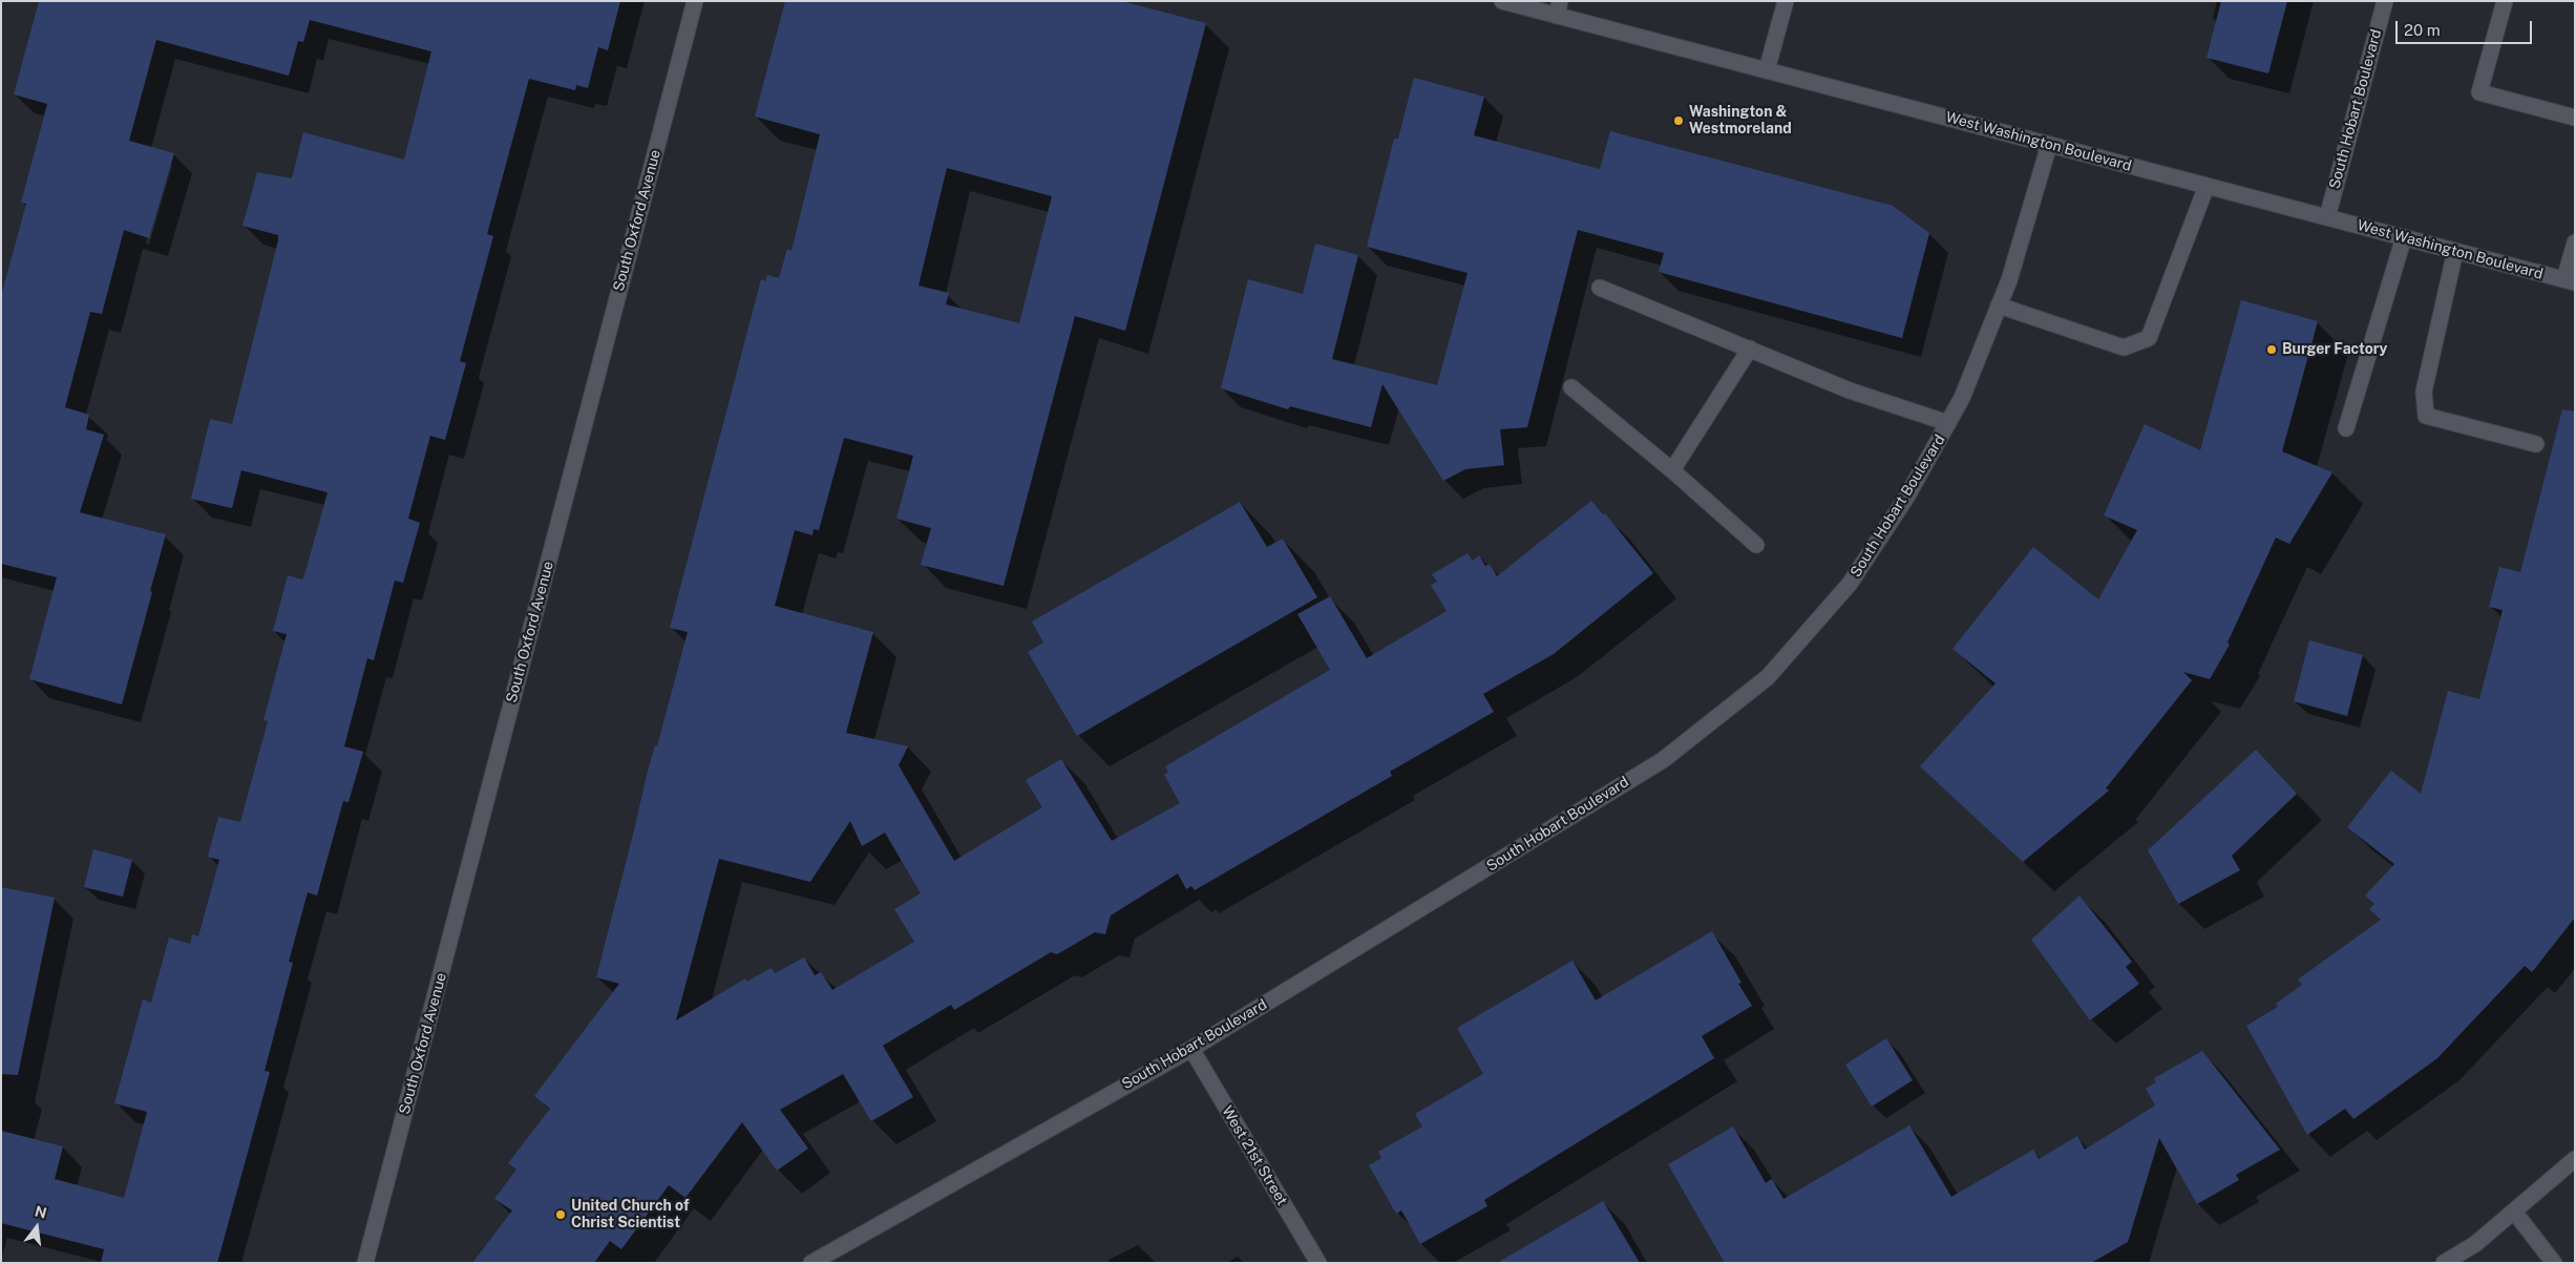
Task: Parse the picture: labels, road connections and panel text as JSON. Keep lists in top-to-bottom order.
{
  "streets": {
    "street": [
      "South Hobart Boulevard",
      "West Washington Boulevard",
      "South Oxford Avenue",
      "West 21st Street"
    ]
  },
  "crossings": [
    ["South Hobart Boulevard", "West Washington Boulevard"],
    ["South Hobart Boulevard", "West 21st Street"]
  ],
  "places": ["Washington & Westmoreland", "Burger Factory", "United Church of Christ Scientist"],
  "scale_bar": "20 m",
  "north": "top"
}
